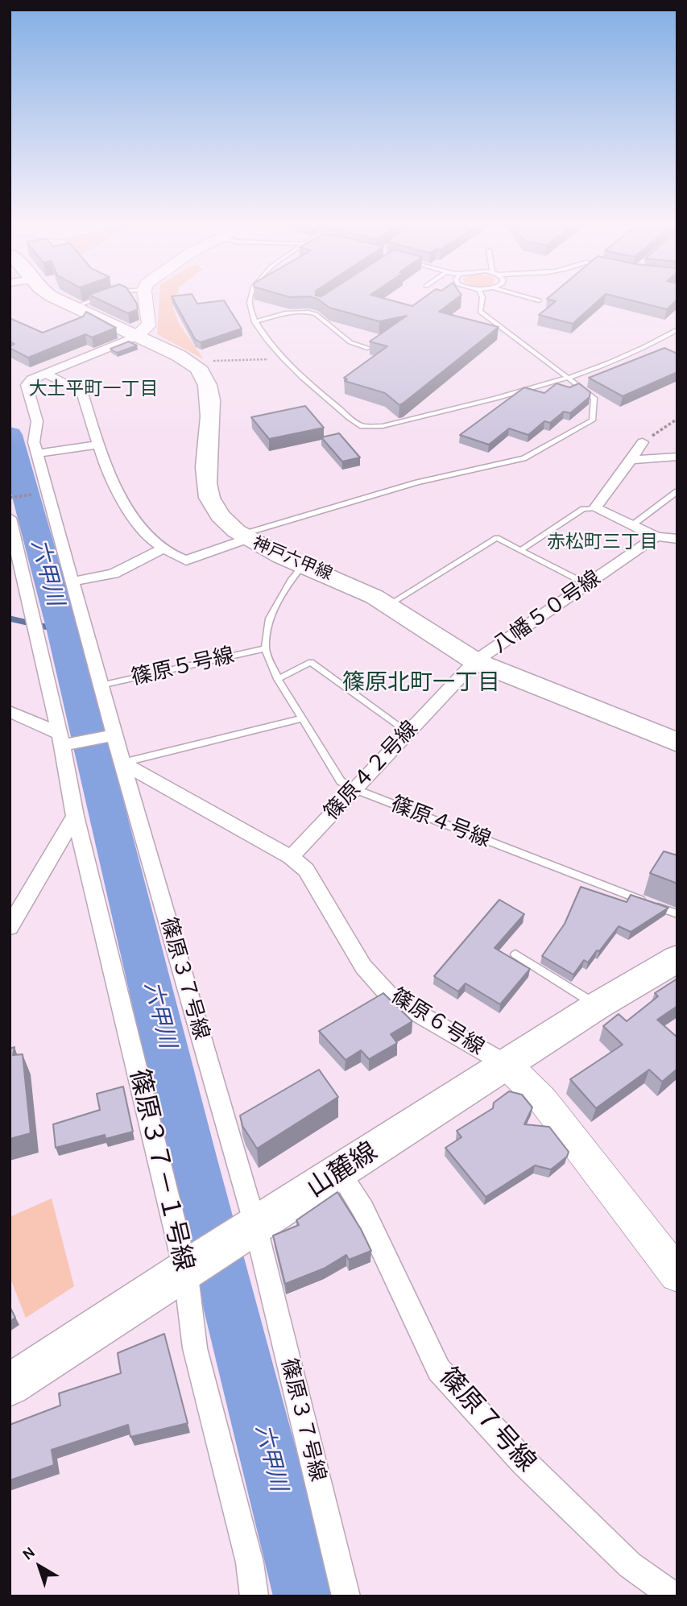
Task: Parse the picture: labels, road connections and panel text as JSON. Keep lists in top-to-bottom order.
{
  "streets": {
    "main road": ["神戸六甲線", "山麓線"],
    "street": [
      "八幡５０号線",
      "篠原４２号線",
      "篠原３７号線",
      "篠原６号線",
      "篠原３７－１号線",
      "篠原７号線"
    ],
    "lane": ["篠原５号線", "篠原４号線"]
  },
  "crossings": [
    ["神戸六甲線", "八幡５０号線"],
    ["神戸六甲線", "篠原４２号線"],
    ["八幡５０号線", "篠原４２号線"],
    ["篠原５号線", "篠原４号線"],
    ["篠原５号線", "篠原３７号線"],
    ["篠原４２号線", "篠原４号線"],
    ["篠原４２号線", "篠原６号線"],
    ["篠原３７号線", "篠原６号線"],
    ["篠原３７号線", "山麓線"],
    ["篠原６号線", "山麓線"],
    ["篠原３７－１号線", "山麓線"],
    ["山麓線", "篠原７号線"]
  ],
  "districts": ["大土平町一丁目", "赤松町三丁目", "篠原北町一丁目"],
  "water": ["六甲川"],
  "north": "top left"
}
